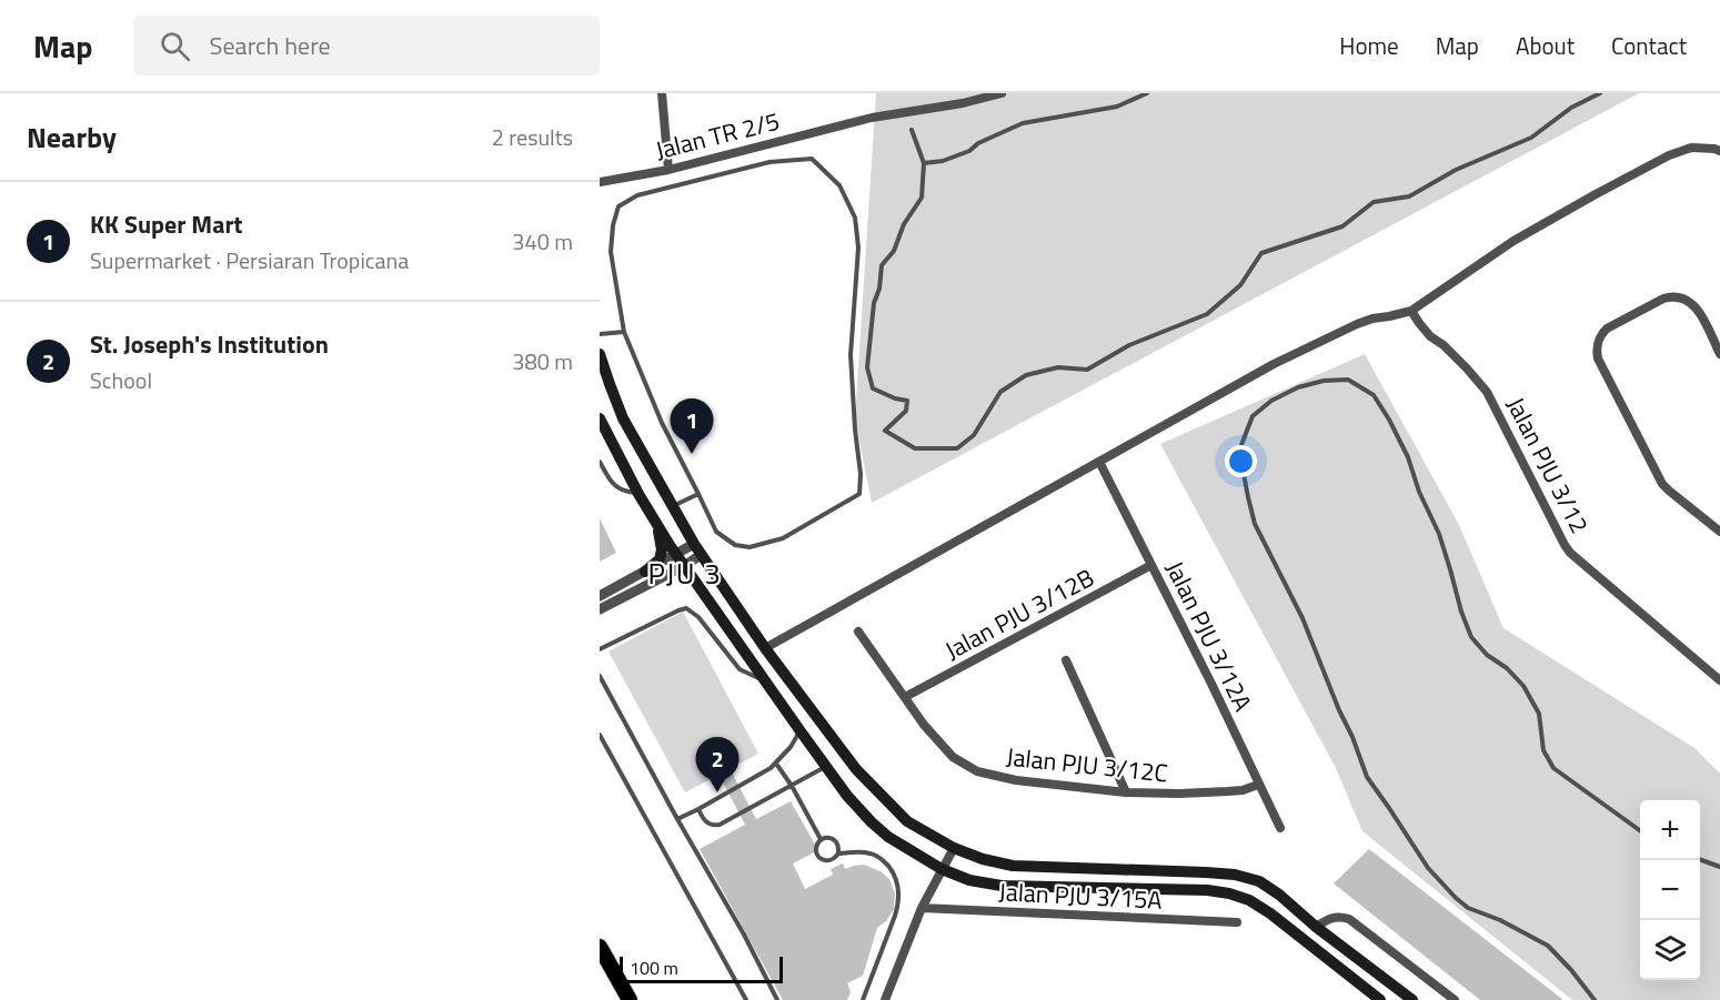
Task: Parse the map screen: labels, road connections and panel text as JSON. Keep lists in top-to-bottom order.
{
  "streets": {
    "street": [
      "Jalan TR 2/5",
      "Jalan PJU 3/12",
      "Jalan PJU 3/12B",
      "Jalan PJU 3/12A",
      "Jalan PJU 3/12C",
      "Jalan PJU 3/15A"
    ]
  },
  "crossings": [
    ["Jalan PJU 3/12B", "Jalan PJU 3/12A"],
    ["Jalan PJU 3/12B", "Jalan PJU 3/12C"],
    ["Jalan PJU 3/12A", "Jalan PJU 3/12C"]
  ],
  "districts": ["PJU 3"],
  "scale_bar": "100 m",
  "page": {
    "header": "Map",
    "search": "Search here",
    "nav": [
      "Home",
      "Map",
      "About",
      "Contact"
    ],
    "heading": ["Nearby", "2 results"],
    "list": [
      {
        "mark": "1",
        "name": "KK Super Mart",
        "note": "Supermarket · Persiaran Tropicana",
        "value": "340 m"
      },
      {
        "mark": "2",
        "name": "St. Joseph's Institution",
        "note": "School",
        "value": "380 m"
      }
    ],
    "pins": ["1", "2"],
    "map_buttons": ["+", "−"],
    "scale": "100 m"
  }
}
